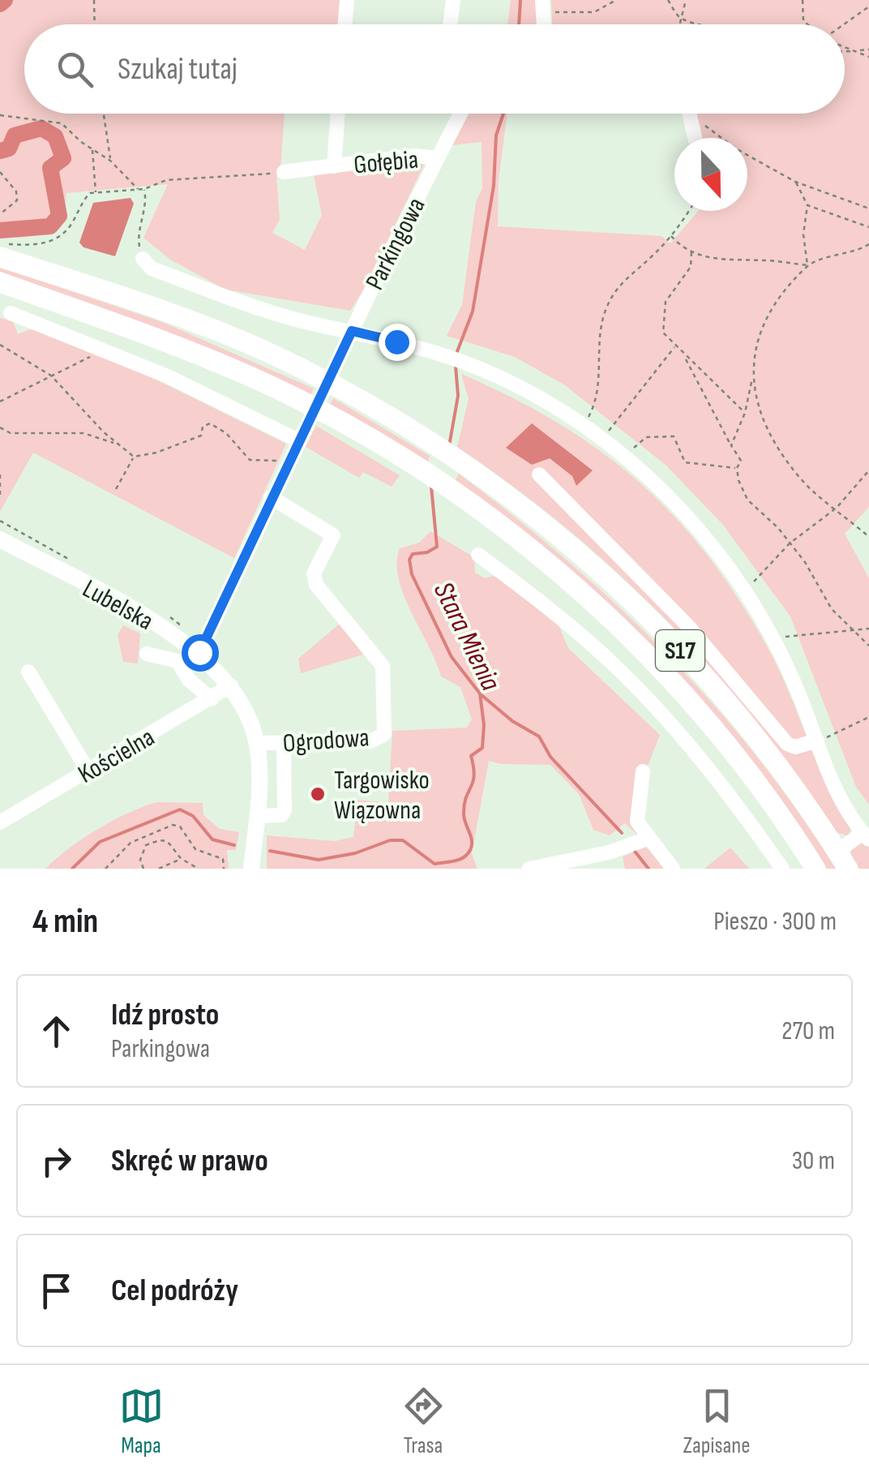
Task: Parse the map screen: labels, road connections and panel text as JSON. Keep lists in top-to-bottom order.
{
  "streets": {
    "highway": ["S17"],
    "main road": ["Lubelska"],
    "street": [
      "Gołębia",
      "Parkingowa",
      "Ogrodowa",
      "Kościelna"
    ]
  },
  "crossings": [
    ["Gołębia", "Parkingowa"],
    ["Parkingowa", "Lubelska"],
    ["Parkingowa", "Ogrodowa"],
    ["Lubelska", "Ogrodowa"],
    ["Lubelska", "Kościelna"]
  ],
  "water": ["Stara Mienia"],
  "places": ["Targowisko Wiązowna"],
  "north": "bottom",
  "page": {
    "search": "Szukaj tutaj",
    "heading": ["4 min", "Pieszo · 300 m"],
    "list": [
      ["Idź prosto", "Parkingowa", "270 m"],
      ["Skręć w prawo", "30 m"],
      "Cel podróży"
    ],
    "nav": ["Mapa", "Trasa", "Zapisane"]
  }
}
